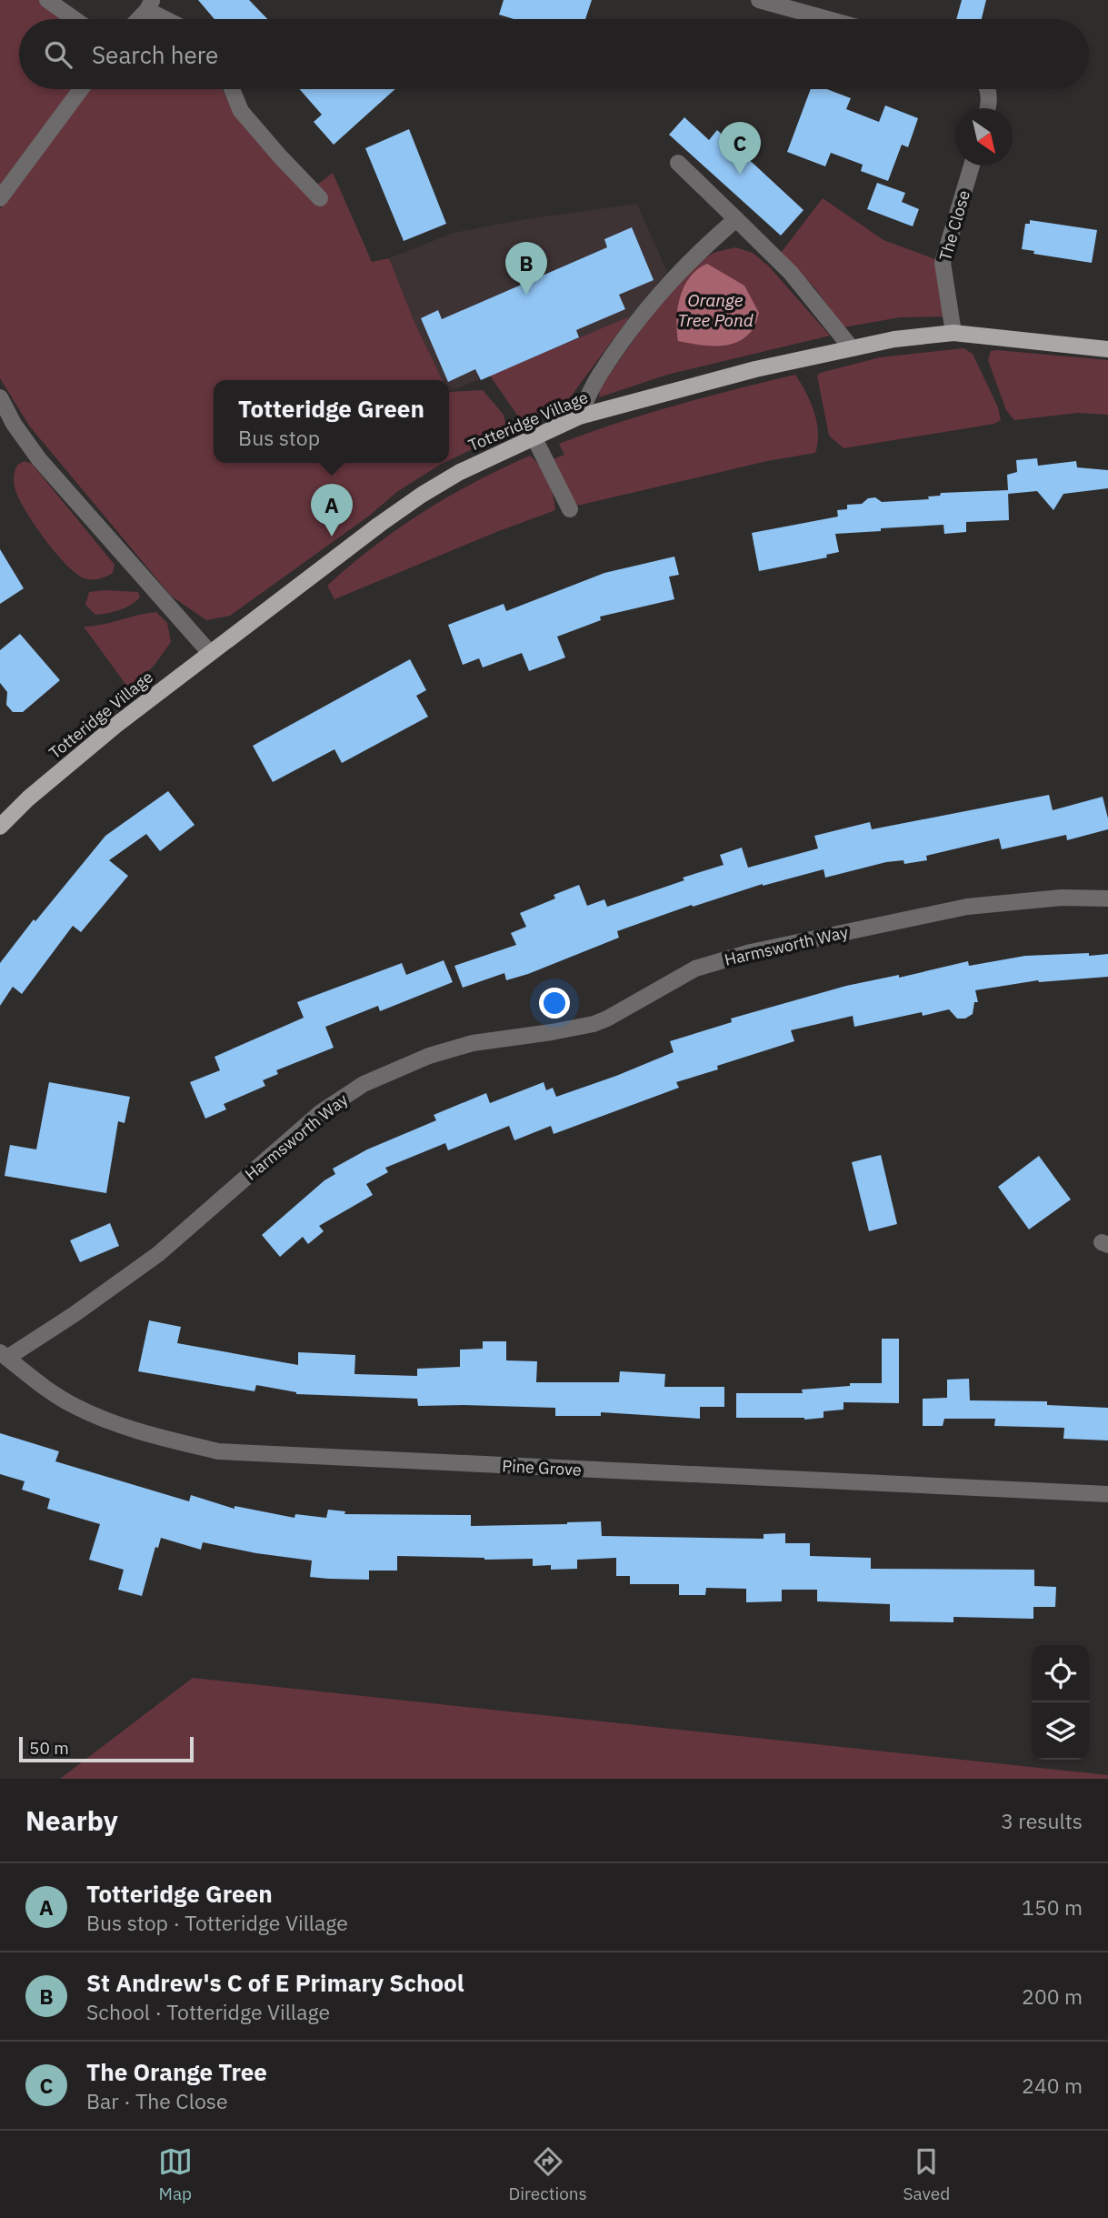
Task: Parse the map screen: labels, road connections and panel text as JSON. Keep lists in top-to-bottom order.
{
  "streets": {
    "main road": ["Totteridge Village"],
    "street": ["The Close", "Harmsworth Way", "Pine Grove"]
  },
  "crossings": [
    ["The Close", "Totteridge Village"],
    ["Harmsworth Way", "Pine Grove"]
  ],
  "water": ["Orange Tree Pond"],
  "scale_bar": "50 m",
  "north": "bottom right",
  "page": {
    "search": "Search here",
    "pins": ["C", "B", "A"],
    "popup": ["Totteridge Green", "Bus stop"],
    "scale": "50 m",
    "heading": ["Nearby", "3 results"],
    "list": [
      {
        "mark": "A",
        "name": "Totteridge Green",
        "note": "Bus stop · Totteridge Village",
        "value": "150 m"
      },
      {
        "mark": "B",
        "name": "St Andrew's C of E Primary School",
        "note": "School · Totteridge Village",
        "value": "200 m"
      },
      {
        "mark": "C",
        "name": "The Orange Tree",
        "note": "Bar · The Close",
        "value": "240 m"
      }
    ],
    "nav": ["Map", "Directions", "Saved"]
  }
}
